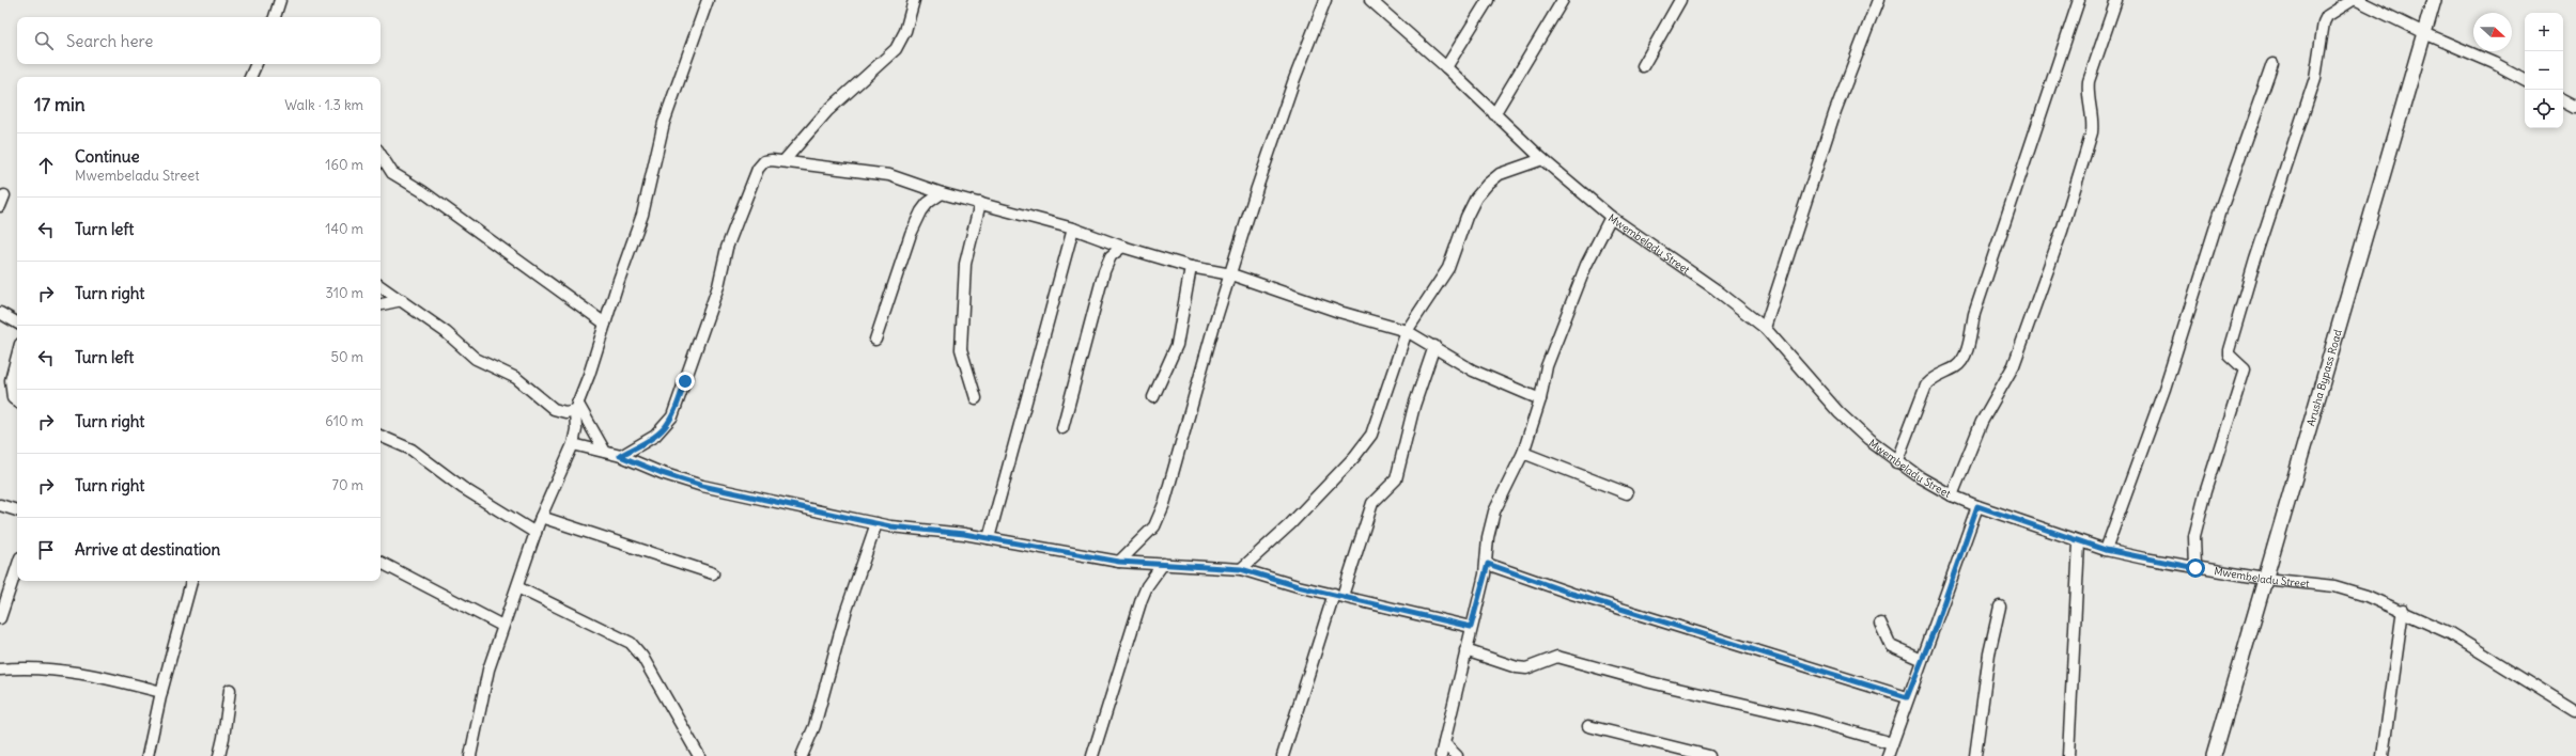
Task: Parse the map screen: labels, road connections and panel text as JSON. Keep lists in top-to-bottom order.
{
  "streets": {
    "main road": ["Arusha Bypass Road"],
    "street": ["Mwembeladu Street"]
  },
  "crossings": [
    ["Mwembeladu Street", "Arusha Bypass Road"]
  ],
  "north": "right",
  "page": {
    "map_buttons": ["+", "−"],
    "search": "Search here",
    "heading": ["17 min", "Walk · 1.3 km"],
    "list": [
      ["Continue", "Mwembeladu Street", "160 m"],
      ["Turn left", "140 m"],
      ["Turn right", "310 m"],
      ["Turn left", "50 m"],
      ["Turn right", "610 m"],
      ["Turn right", "70 m"],
      "Arrive at destination"
    ]
  }
}
